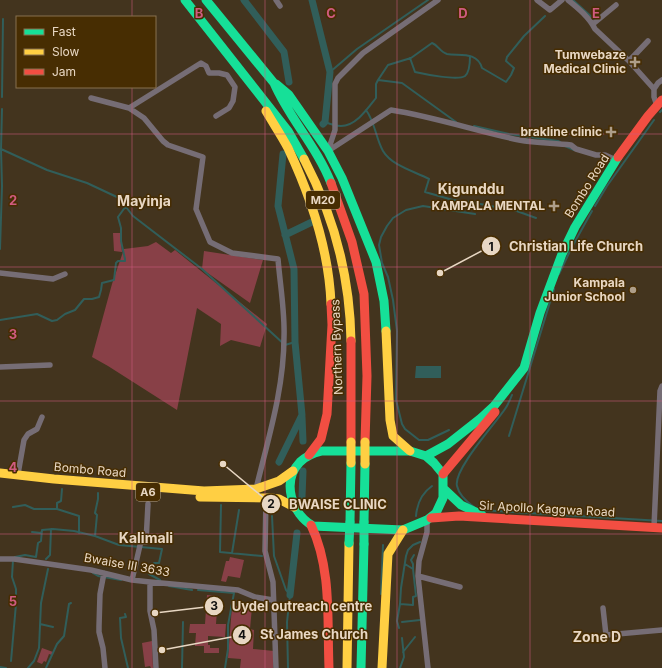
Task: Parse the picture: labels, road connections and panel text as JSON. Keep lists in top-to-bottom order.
{
  "streets": {
    "main road": [
      "Bombo Road",
      "M20",
      "Northern Bypass",
      "A6",
      "Sir Apollo Kaggwa Road"
    ],
    "street": ["Bwaise III 3633"]
  },
  "crossings": [
    ["Bombo Road", "Northern Bypass"]
  ],
  "districts": [
    "Kigunddu",
    "Mayinja",
    "Kalimali",
    "Zone D"
  ],
  "places": {
    "health": ["Tumwebaze Medical Clinic", "brakline clinic", "KAMPALA MENTAL"],
    "other": [
      "Christian Life Church",
      "Kampala Junior School",
      "BWAISE CLINIC",
      "Uydel outreach centre",
      "St James Church"
    ]
  },
  "legend": ["Fast", "Slow", "Jam"],
  "grid": {
    "columns": [
      "B",
      "C",
      "D",
      "E"
    ],
    "rows": [
      "2",
      "3",
      "4",
      "5"
    ]
  }
}
